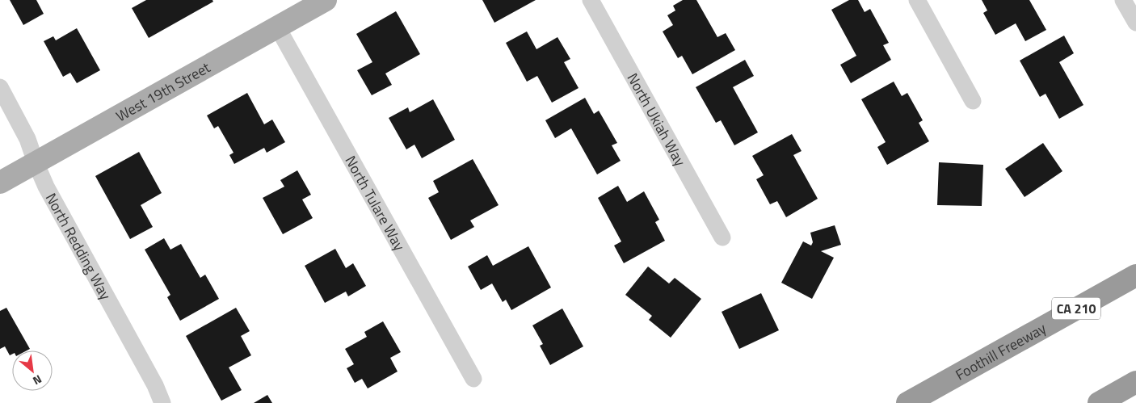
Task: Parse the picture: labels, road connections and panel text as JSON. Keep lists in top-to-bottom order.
{
  "streets": {
    "highway": ["CA 210", "Foothill Freeway"],
    "main road": ["West 19th Street"],
    "street": ["North Ukiah Way", "North Tulare Way", "North Redding Way"]
  },
  "crossings": [
    ["West 19th Street", "North Tulare Way"],
    ["West 19th Street", "North Redding Way"]
  ],
  "north": "bottom right"
}
